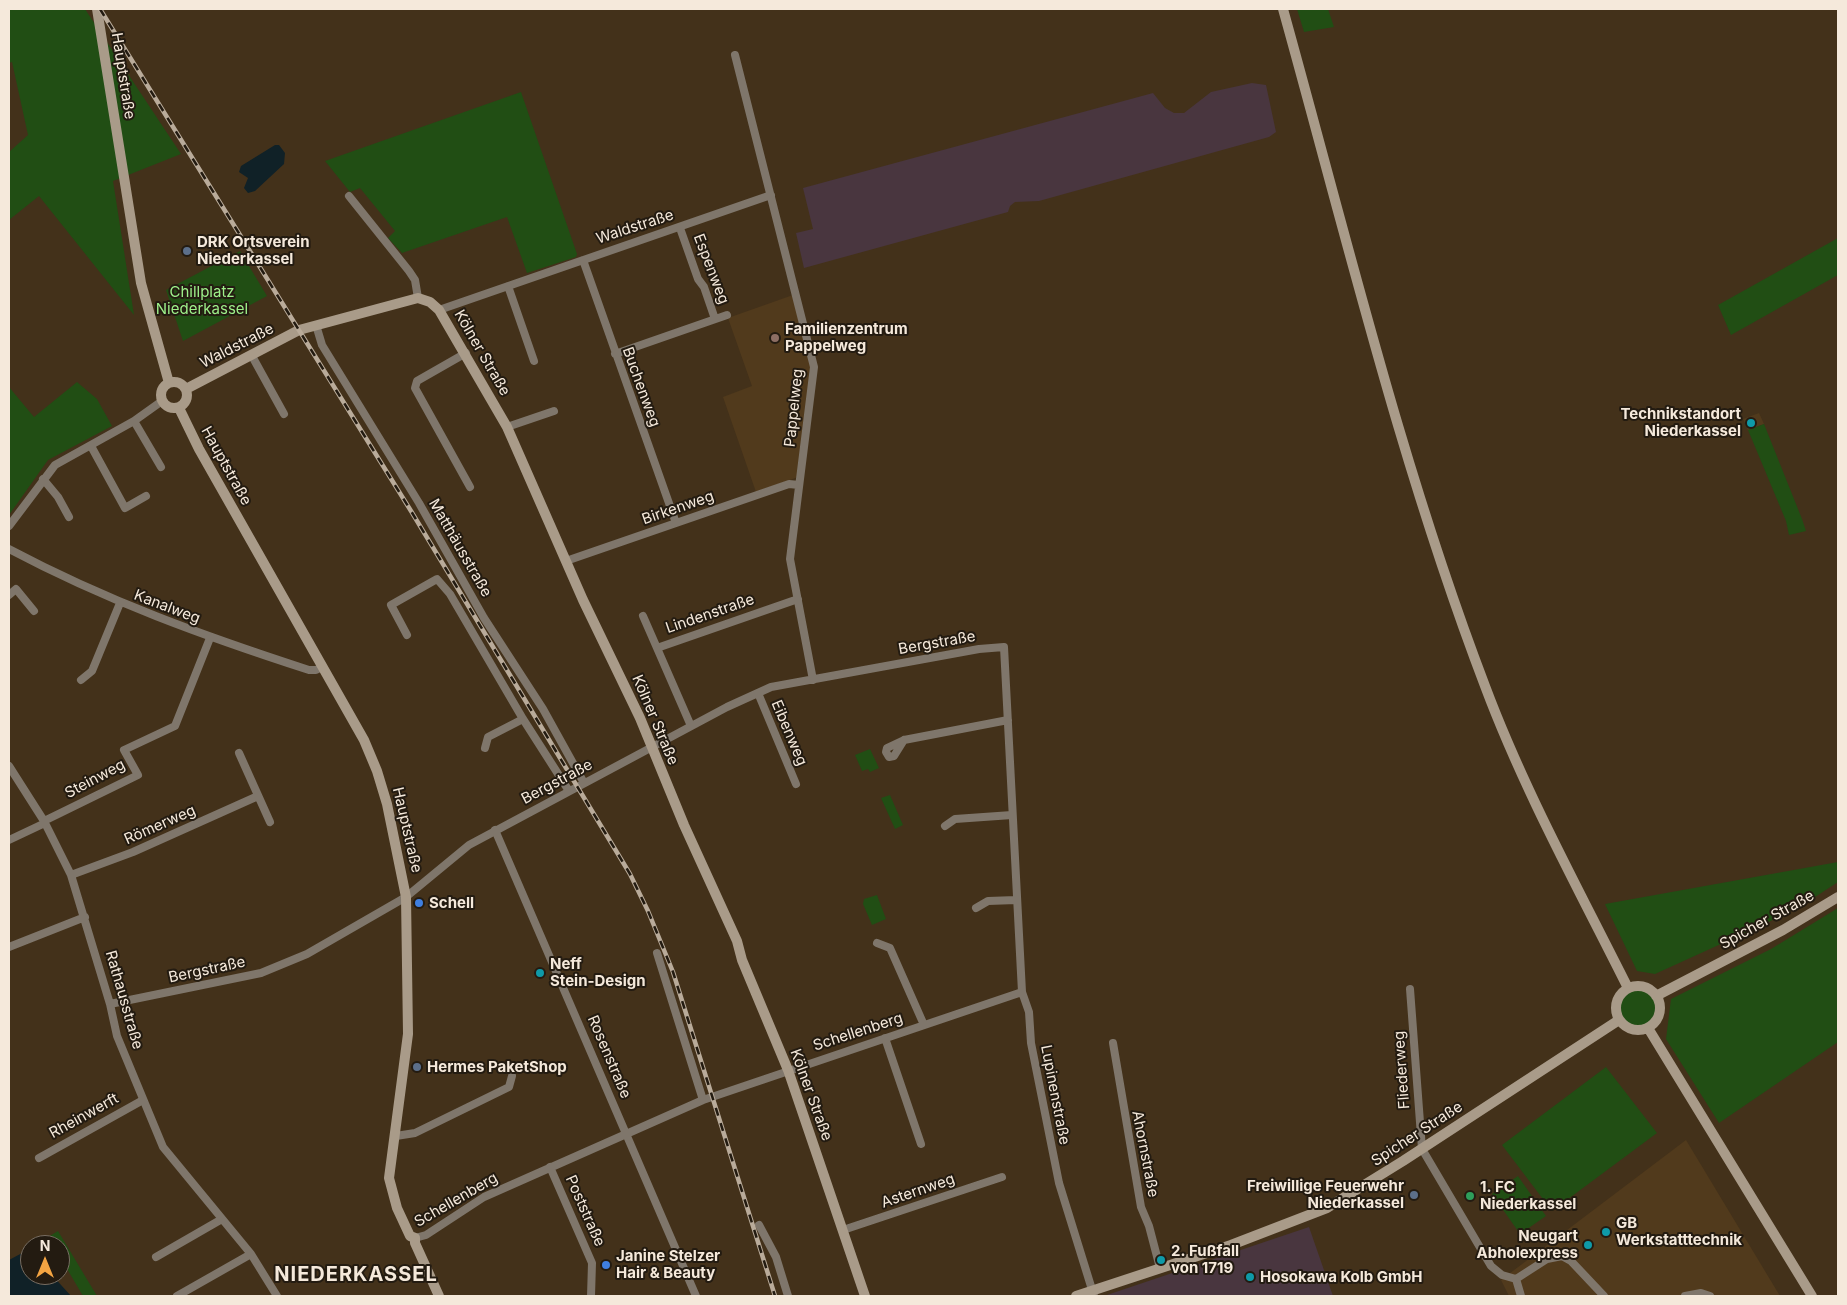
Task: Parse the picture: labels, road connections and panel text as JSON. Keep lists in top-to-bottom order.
{
  "streets": {
    "street": [
      "Hauptstraße",
      "Waldstraße",
      "Espenweg",
      "Kölner Straße",
      "Buchenweg",
      "Pappelweg",
      "Birkenweg",
      "Matthäusstraße",
      "Kanalweg",
      "Lindenstraße",
      "Bergstraße",
      "Eibenweg",
      "Steinweg",
      "Römerweg",
      "Spicher Straße",
      "Rathausstraße",
      "Schellenberg",
      "Rosenstraße",
      "Fliederweg",
      "Lupinenstraße",
      "Rheinwerft",
      "Ahornstraße",
      "Asternweg",
      "Poststraße"
    ]
  },
  "crossings": [
    ["Hauptstraße", "Waldstraße"],
    ["Hauptstraße", "Kanalweg"],
    ["Hauptstraße", "Bergstraße"],
    ["Hauptstraße", "Schellenberg"],
    ["Waldstraße", "Espenweg"],
    ["Waldstraße", "Kölner Straße"],
    ["Waldstraße", "Buchenweg"],
    ["Waldstraße", "Pappelweg"],
    ["Waldstraße", "Matthäusstraße"],
    ["Kölner Straße", "Birkenweg"],
    ["Kölner Straße", "Bergstraße"],
    ["Kölner Straße", "Schellenberg"],
    ["Kölner Straße", "Asternweg"],
    ["Buchenweg", "Birkenweg"],
    ["Pappelweg", "Birkenweg"],
    ["Pappelweg", "Lindenstraße"],
    ["Pappelweg", "Bergstraße"],
    ["Matthäusstraße", "Bergstraße"],
    ["Kanalweg", "Steinweg"],
    ["Lindenstraße", "Bergstraße"],
    ["Bergstraße", "Eibenweg"],
    ["Bergstraße", "Rathausstraße"],
    ["Bergstraße", "Rosenstraße"],
    ["Bergstraße", "Lupinenstraße"],
    ["Steinweg", "Rathausstraße"],
    ["Römerweg", "Rathausstraße"],
    ["Spicher Straße", "Fliederweg"],
    ["Spicher Straße", "Lupinenstraße"],
    ["Spicher Straße", "Ahornstraße"],
    ["Rathausstraße", "Rheinwerft"],
    ["Schellenberg", "Rosenstraße"],
    ["Schellenberg", "Lupinenstraße"],
    ["Schellenberg", "Poststraße"]
  ],
  "districts": ["NIEDERKASSEL"],
  "parks": ["Chillplatz Niederkassel"],
  "places": [
    "DRK Ortsverein Niederkassel",
    "Familienzentrum Pappelweg",
    "Technikstandort Niederkassel",
    "Schell",
    "Neff Stein-Design",
    "Hermes PaketShop",
    "Freiwillige Feuerwehr Niederkassel",
    "1. FC Niederkassel",
    "GB Werkstatttechnik",
    "Neugart Abholexpress",
    "2. Fußfall von 1719",
    "Janine Stelzer Hair & Beauty",
    "Hosokawa Kolb GmbH"
  ],
  "north": "top"
}
